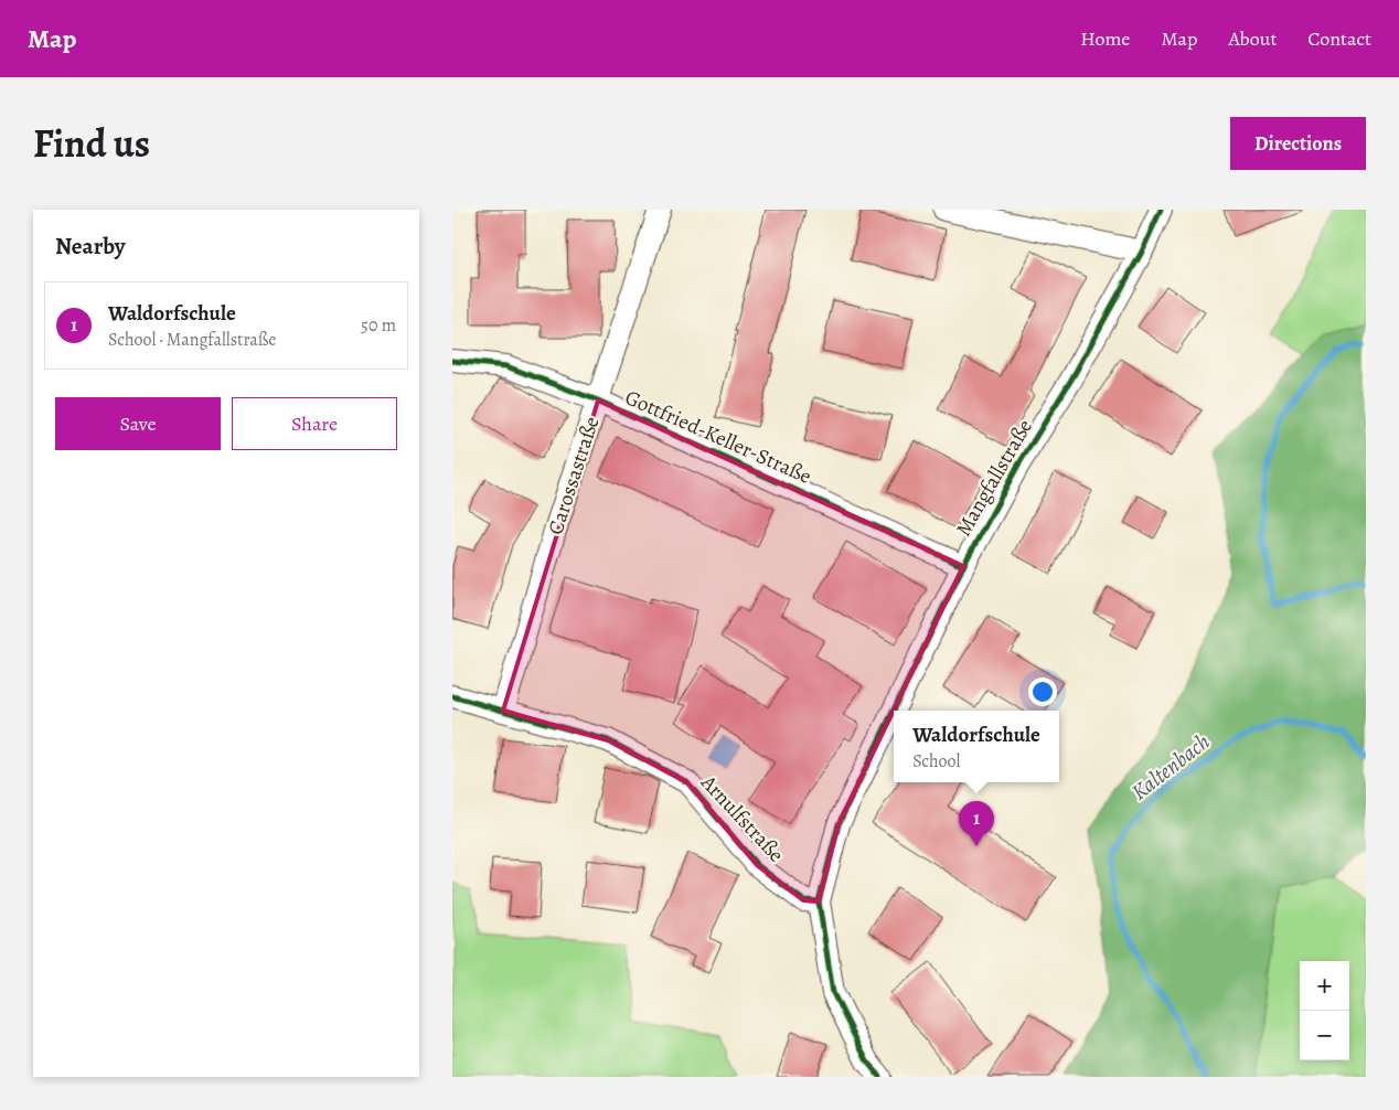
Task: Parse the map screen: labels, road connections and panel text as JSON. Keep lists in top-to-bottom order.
{
  "streets": {
    "street": [
      "Gottfried-Keller-Straße",
      "Carossastraße",
      "Mangfallstraße",
      "Arnulfstraße"
    ]
  },
  "crossings": [
    ["Gottfried-Keller-Straße", "Carossastraße"],
    ["Gottfried-Keller-Straße", "Mangfallstraße"],
    ["Carossastraße", "Arnulfstraße"],
    ["Mangfallstraße", "Arnulfstraße"]
  ],
  "water": ["Kaltenbach"],
  "page": {
    "header": "Map",
    "nav": [
      "Home",
      "Map",
      "About",
      "Contact"
    ],
    "title": "Find us",
    "buttons": [
      "Directions",
      ["Save", "Share"]
    ],
    "heading": "Nearby",
    "list": [
      {
        "mark": "1",
        "name": "Waldorfschule",
        "note": "School · Mangfallstraße",
        "value": "50 m"
      }
    ],
    "popup": ["Waldorfschule", "School"],
    "pins": "1",
    "map_buttons": ["+", "−"]
  }
}
